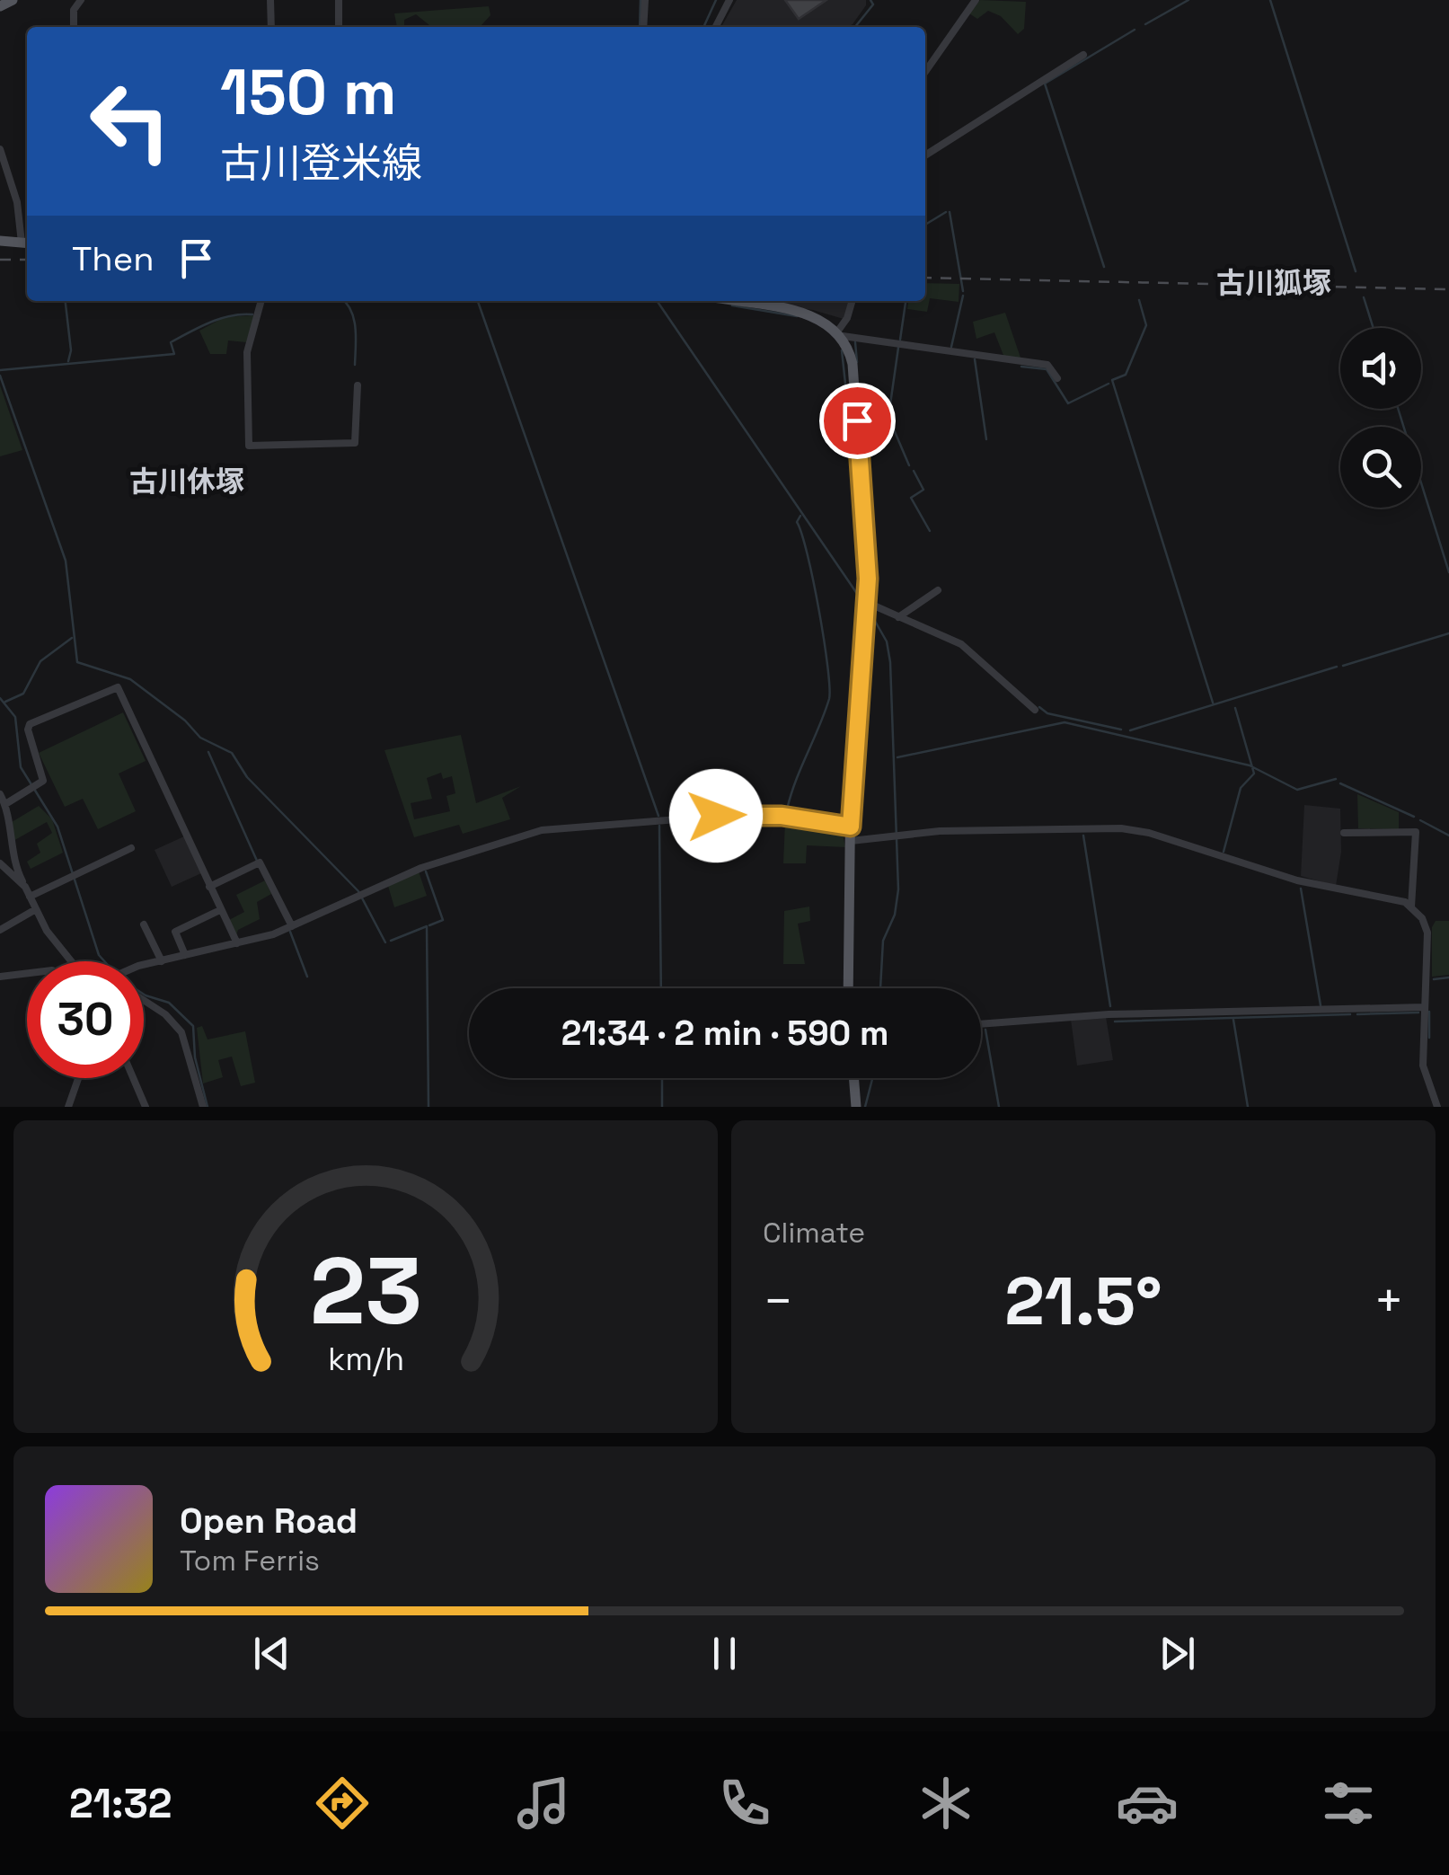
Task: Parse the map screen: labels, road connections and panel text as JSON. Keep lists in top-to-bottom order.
{
  "districts": ["古川狐塚", "古川休塚"],
  "page": {
    "turn": ["150 m", "古川登米線"],
    "then": "Then",
    "limit": "30",
    "trip": "21:34 · 2 min · 590 m",
    "tile": "Climate",
    "heat": ["−", "21.5°", "+"],
    "song": ["Open Road", "Tom Ferris"],
    "tabs": "21:32",
    "gauge": ["23", "km/h"]
  }
}
